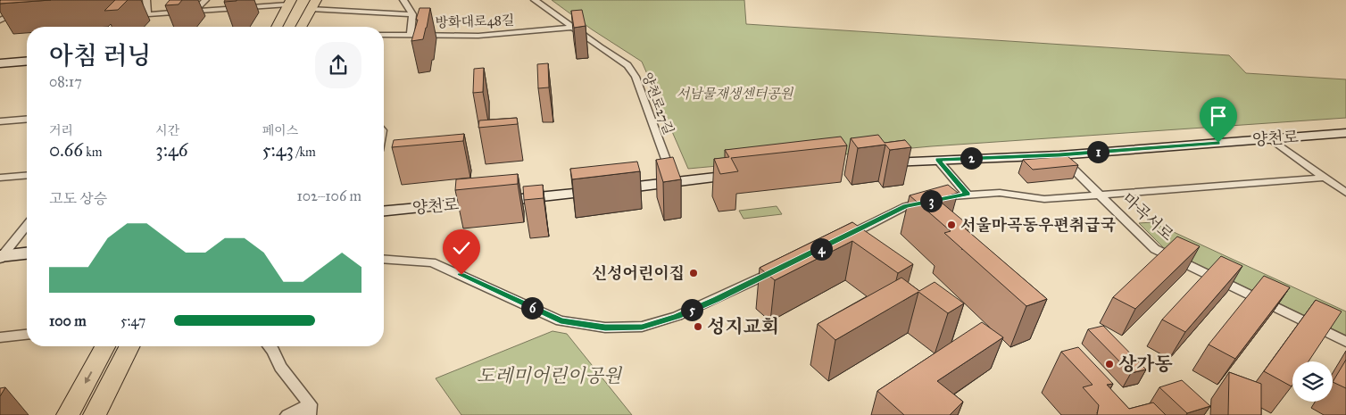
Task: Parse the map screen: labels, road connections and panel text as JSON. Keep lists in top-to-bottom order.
{
  "streets": {
    "main road": ["양천로"],
    "street": ["방화대로48길", "양천로27길", "마곡서로"]
  },
  "crossings": [
    ["방화대로48길", "양천로27길"],
    ["양천로27길", "양천로"],
    ["양천로", "마곡서로"]
  ],
  "parks": ["서남물재생센터공원", "도레미어린이공원"],
  "places": [
    "서울마곡동우편취급국",
    "신성어린이집",
    "성지교회",
    "상가동"
  ],
  "page": {
    "heading": ["아침 러닝", "08:17"],
    "stats": [
      ["거리", "0.66 km"],
      ["시간", "3:46"],
      ["페이스", "5:43 /km"]
    ],
    "pins": [
      "1",
      "2",
      "3",
      "4",
      "6",
      "5"
    ],
    "chart": ["고도 상승", "102–106 m"],
    "list": [
      {
        "name": "100 m",
        "note": "5:47"
      }
    ]
  }
}
